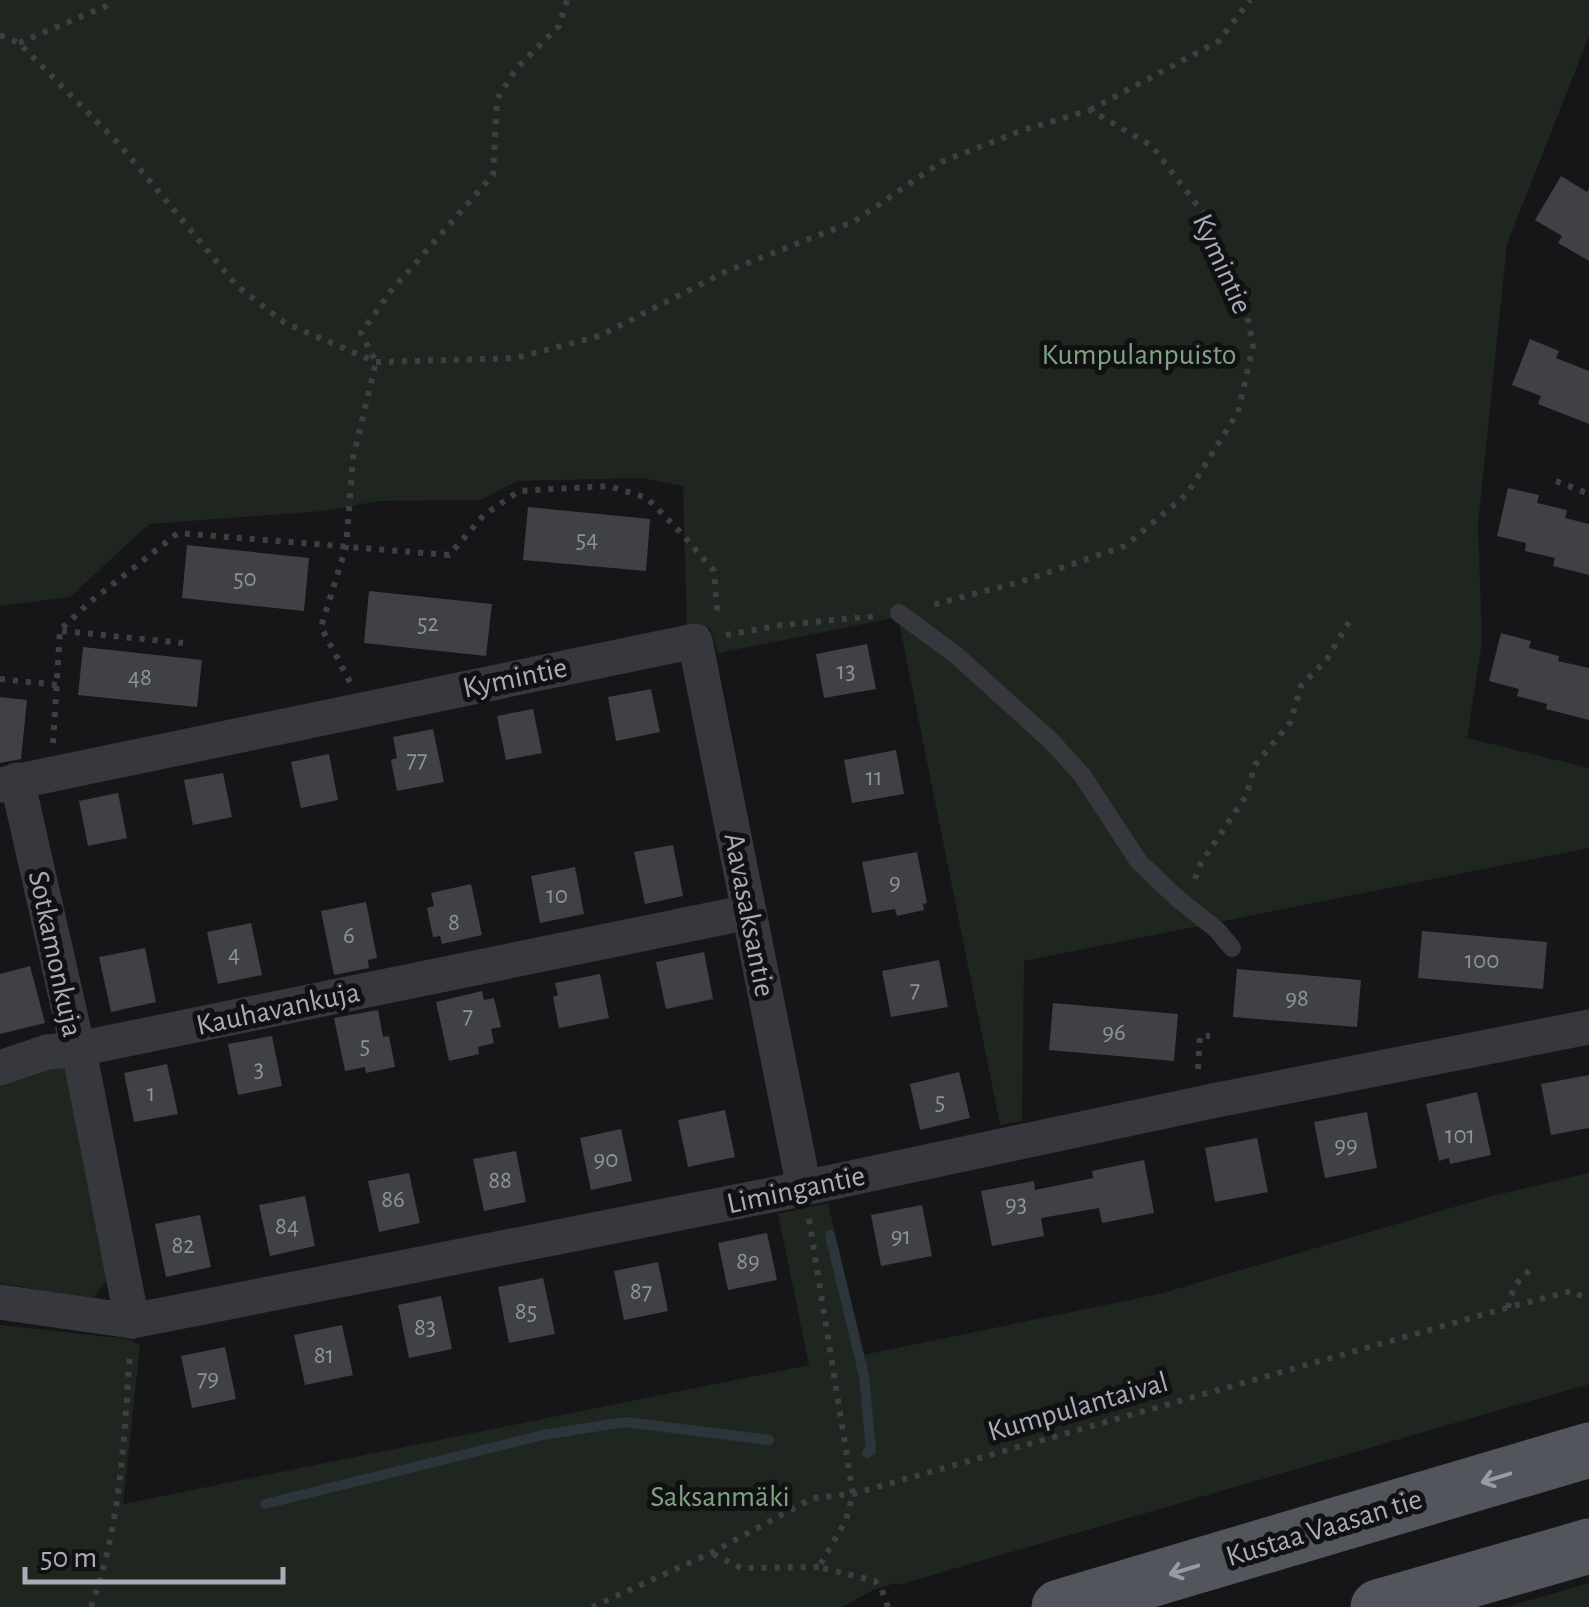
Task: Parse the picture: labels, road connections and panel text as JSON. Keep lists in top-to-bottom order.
{
  "streets": {
    "main road": ["Kustaa Vaasan tie"],
    "street": [
      "Kymintie",
      "Aavasaksantie",
      "Sotkamonkuja",
      "Kauhavankuja",
      "Limingantie"
    ],
    "path": ["Kumpulantaival"]
  },
  "crossings": [
    ["Kymintie", "Aavasaksantie"],
    ["Kymintie", "Sotkamonkuja"],
    ["Aavasaksantie", "Kauhavankuja"],
    ["Aavasaksantie", "Limingantie"],
    ["Sotkamonkuja", "Kauhavankuja"]
  ],
  "parks": ["Kumpulanpuisto", "Saksanmäki"],
  "house_numbers": [
    "54",
    "50",
    "52",
    "13",
    "48",
    "77",
    "11",
    "9",
    "10",
    "8",
    "6",
    "4",
    "100",
    "7",
    "98",
    "7",
    "96",
    "5",
    "3",
    "1",
    "5",
    "101",
    "99",
    "90",
    "88",
    "86",
    "93",
    "84",
    "91",
    "82",
    "89",
    "87",
    "85",
    "83",
    "81",
    "79"
  ],
  "scale_bar": "50 m"
}
